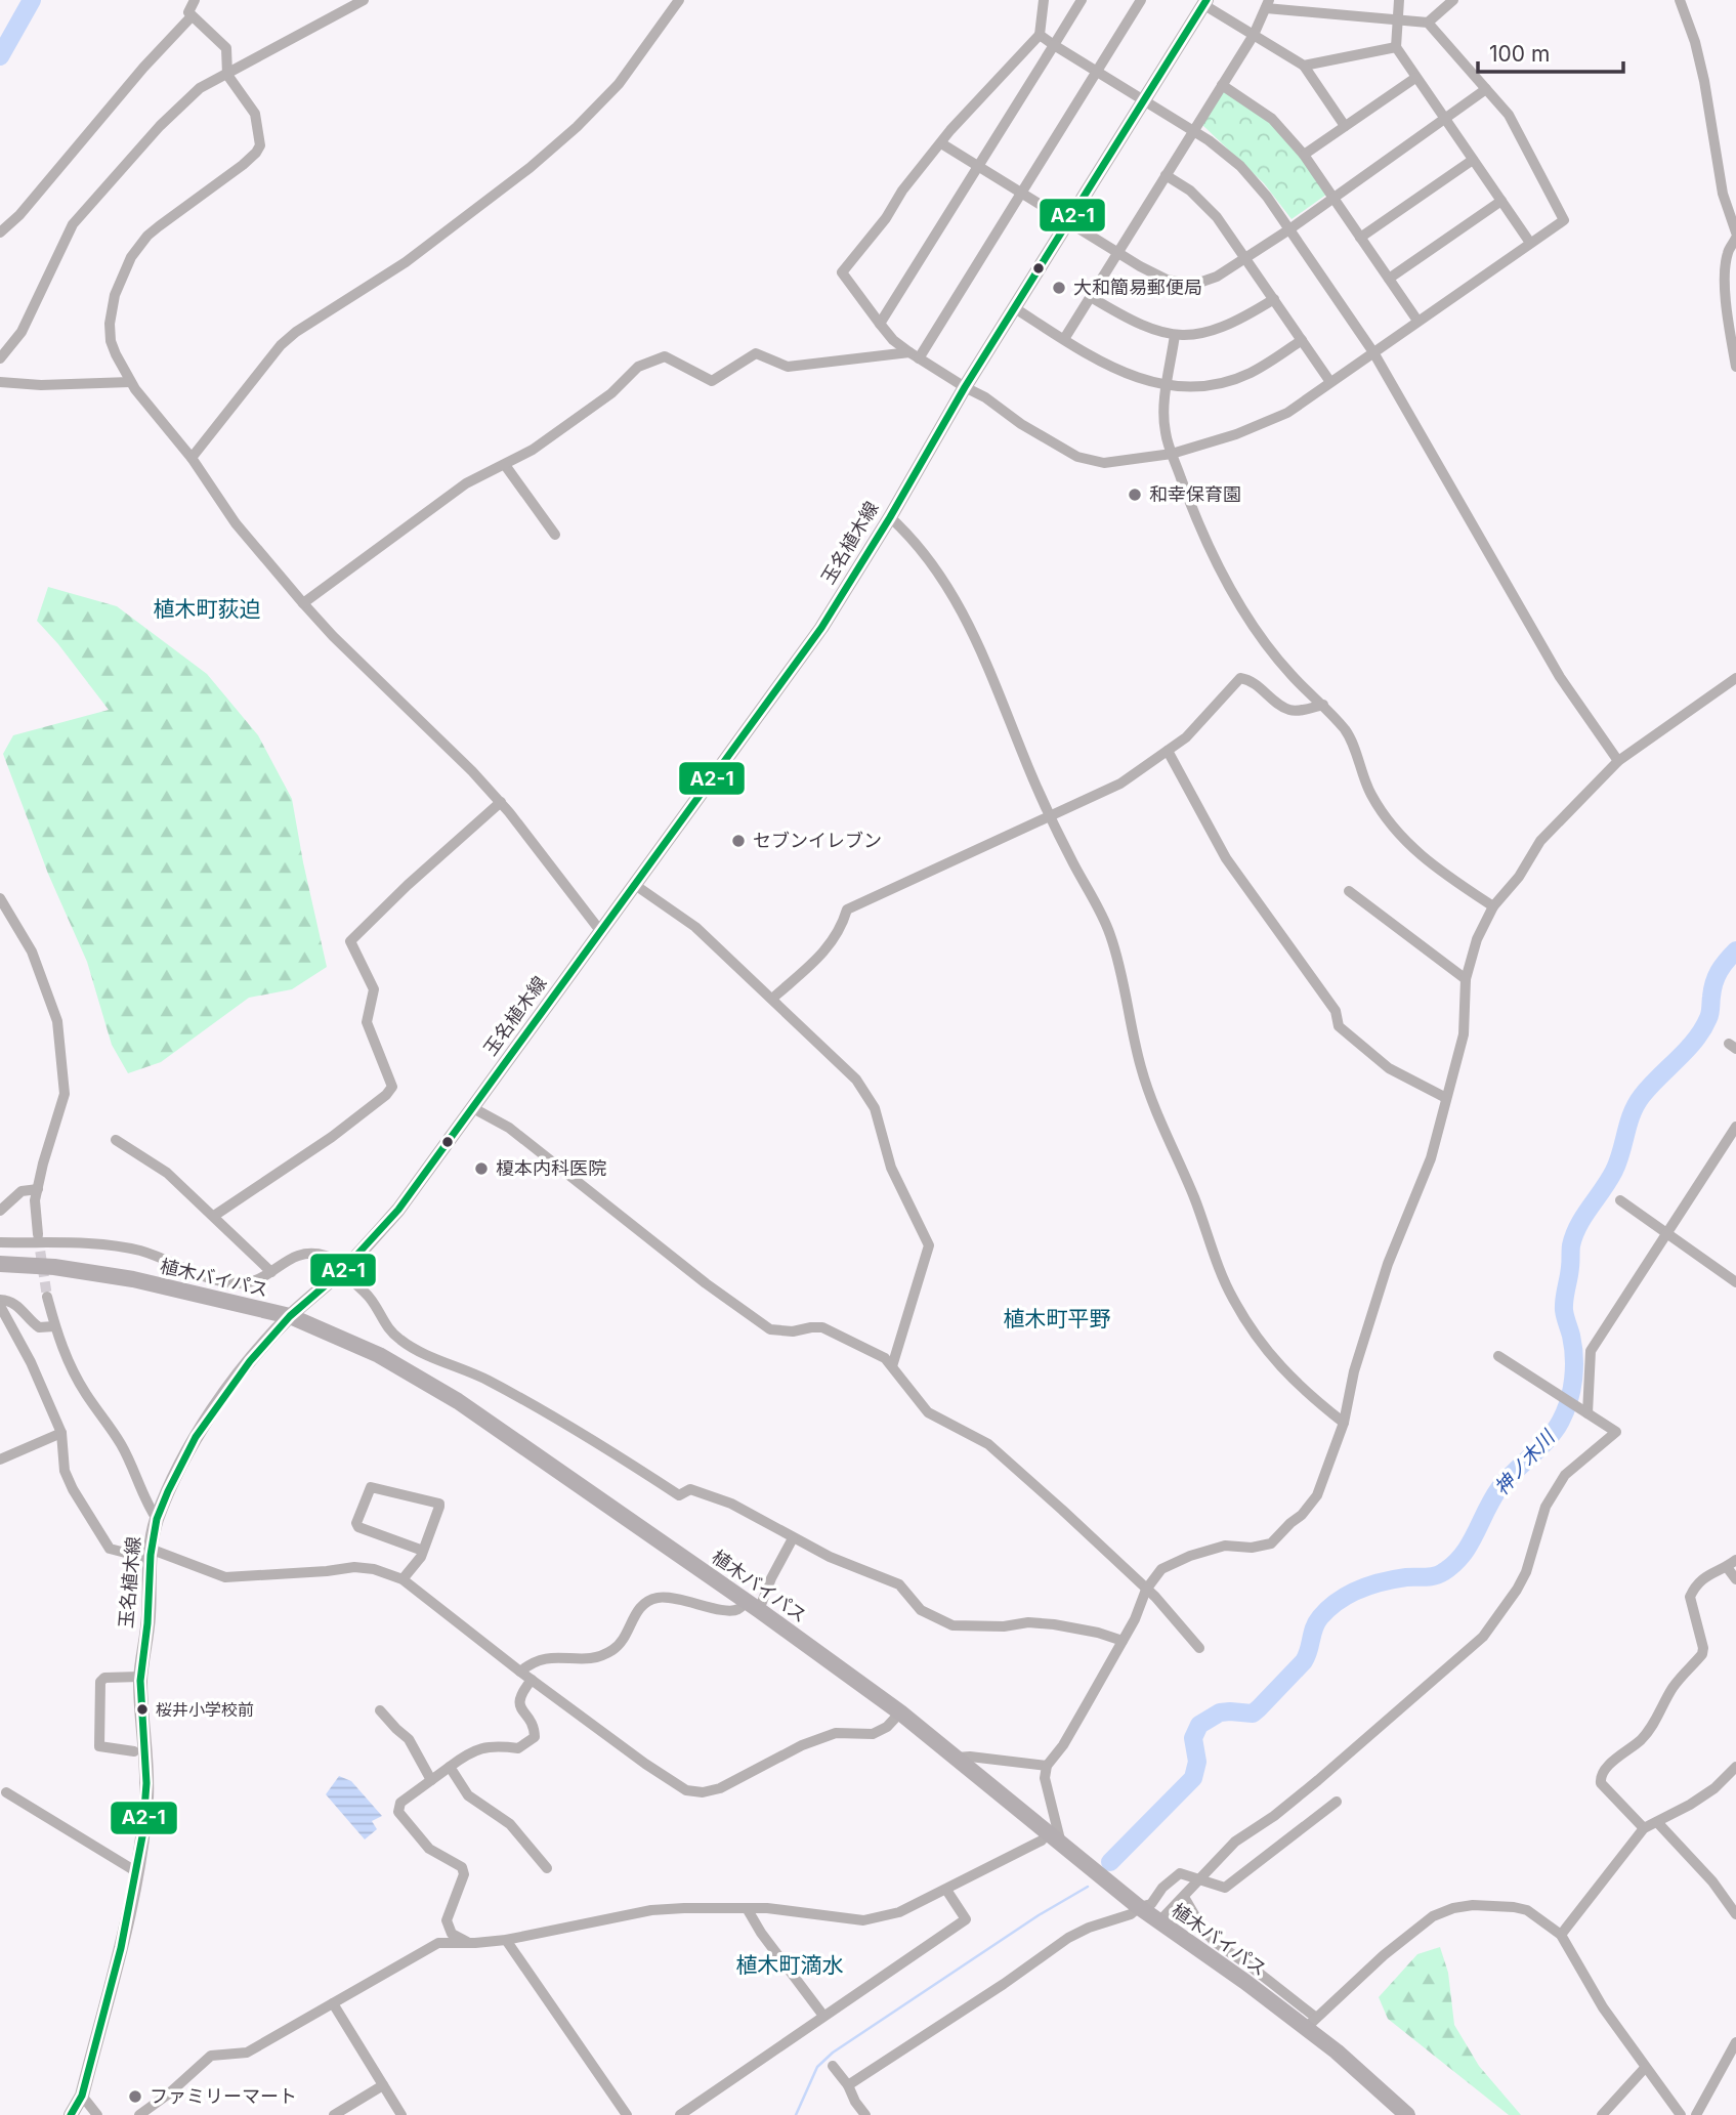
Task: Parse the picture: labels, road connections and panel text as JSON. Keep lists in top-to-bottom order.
{
  "streets": {
    "highway": ["植木バイパス"],
    "main road": ["玉名植木線"]
  },
  "crossings": [
    ["玉名植木線", "植木バイパス"]
  ],
  "districts": ["植木町荻迫", "植木町平野", "植木町滴水"],
  "water": ["神ノ木川"],
  "places": [
    "大和簡易郵便局",
    "和幸保育園",
    "セブンイレブン",
    "榎本内科医院",
    "桜井小学校前",
    "ファミリーマート"
  ],
  "lines": ["transit line A2-1"],
  "scale_bar": "100 m"
}
